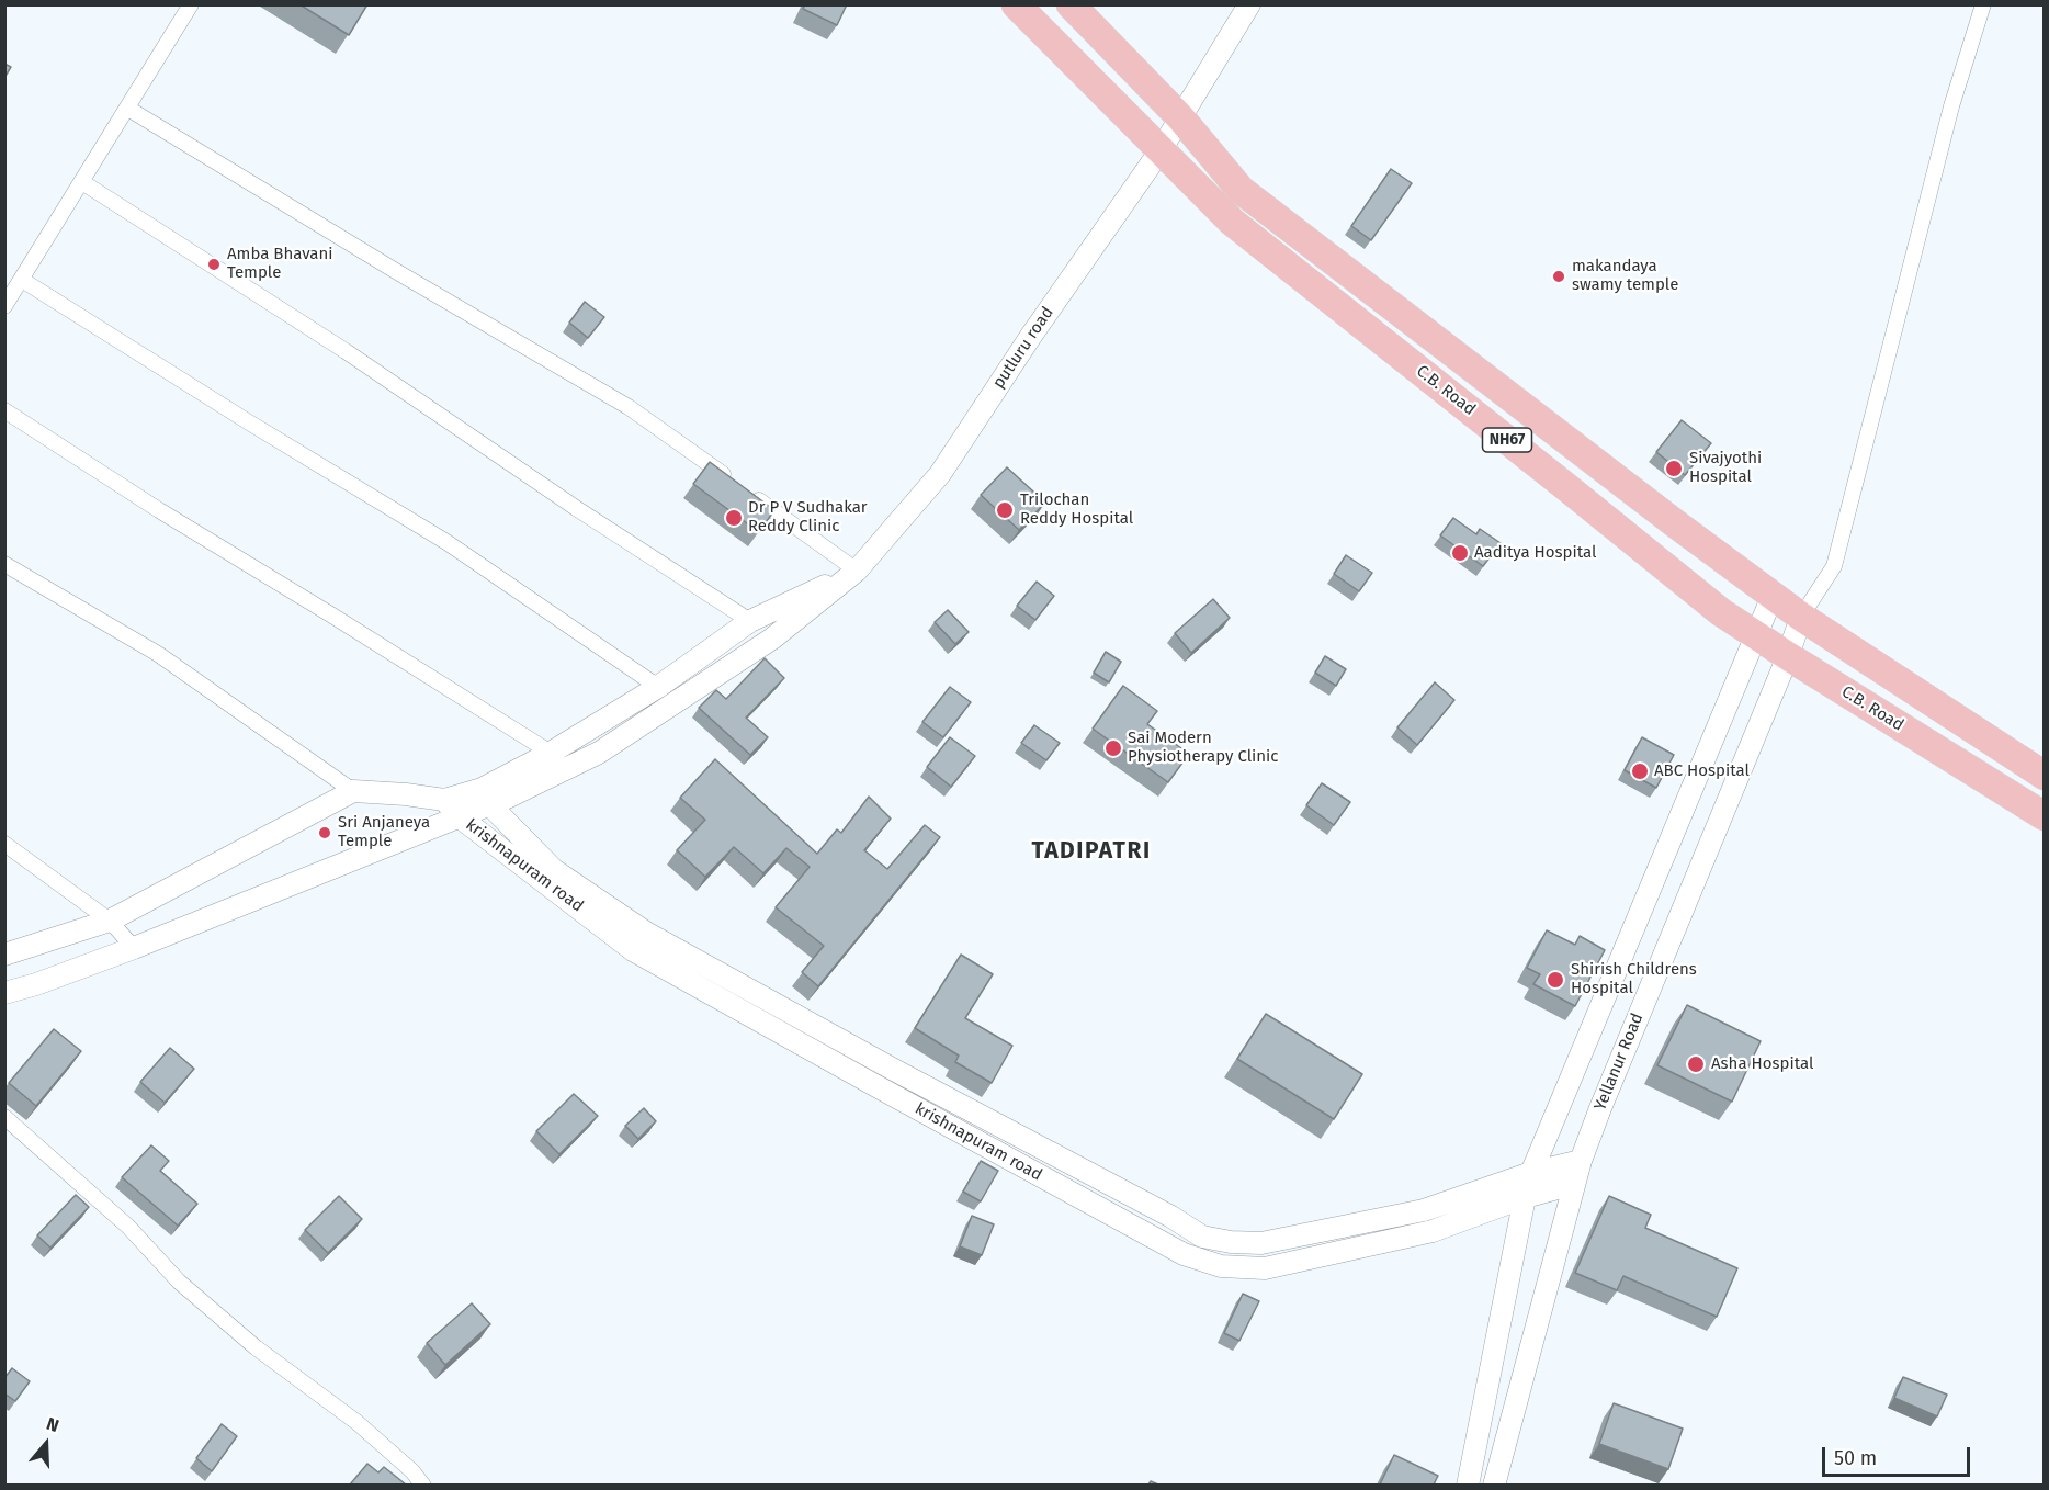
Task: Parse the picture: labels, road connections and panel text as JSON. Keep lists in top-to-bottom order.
{
  "streets": {
    "highway": ["C.B. Road", "NH67"],
    "main road": ["putluru road", "krishnapuram road", "Yellanur Road"]
  },
  "crossings": [
    ["putluru road", "C.B. Road"],
    ["putluru road", "NH67"],
    ["C.B. Road", "Yellanur Road"],
    ["NH67", "Yellanur Road"],
    ["krishnapuram road", "Yellanur Road"]
  ],
  "districts": ["TADIPATRI"],
  "places": [
    "Amba Bhavani Temple",
    "makandaya swamy temple",
    "Sivajyothi Hospital",
    "Trilochan Reddy Hospital",
    "Dr P V Sudhakar Reddy Clinic",
    "Aaditya Hospital",
    "Sai Modern Physiotherapy Clinic",
    "ABC Hospital",
    "Sri Anjaneya Temple",
    "Shirish Childrens Hospital",
    "Asha Hospital"
  ],
  "scale_bar": "50 m",
  "north": "top"
}
